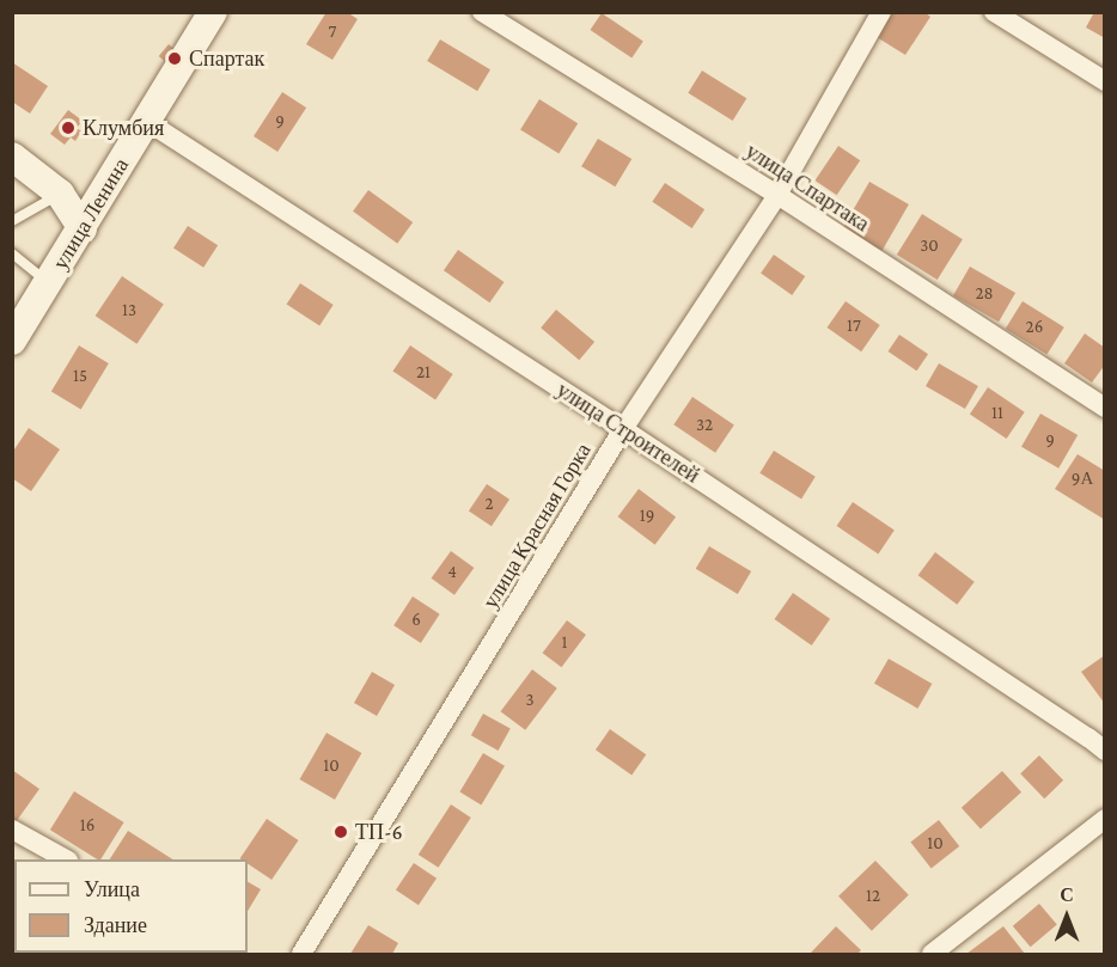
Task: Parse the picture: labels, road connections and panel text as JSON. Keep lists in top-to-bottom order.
{
  "streets": {
    "main road": ["улица Ленина"],
    "street": ["улица Спартака", "улица Строителей", "улица Красная Горка"]
  },
  "crossings": [
    ["улица Спартака", "улица Красная Горка"],
    ["улица Ленина", "улица Строителей"],
    ["улица Строителей", "улица Красная Горка"]
  ],
  "places": ["Спартак", "Клумбия", "ТП-6"],
  "house_numbers": [
    "7",
    "9",
    "30",
    "28",
    "13",
    "17",
    "26",
    "21",
    "15",
    "11",
    "32",
    "9",
    "9А",
    "2",
    "19",
    "4",
    "6",
    "1",
    "3",
    "10",
    "16",
    "10",
    "12"
  ],
  "legend": ["Улица", "Здание"],
  "north": "top"
}
